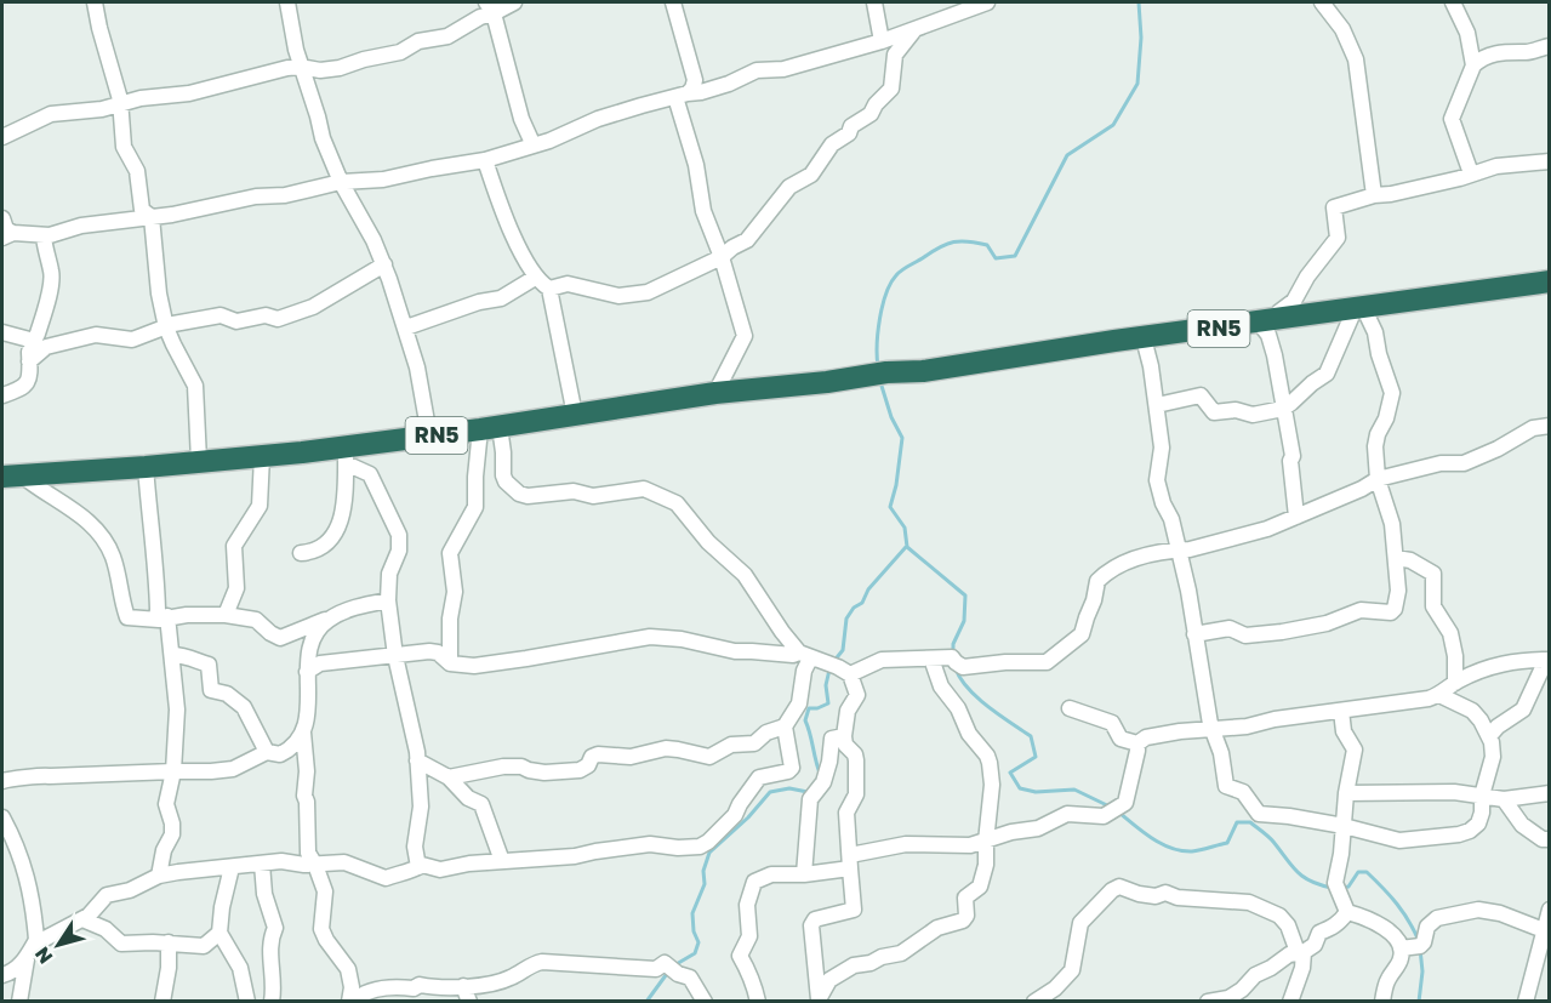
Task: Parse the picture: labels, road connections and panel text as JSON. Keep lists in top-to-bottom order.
{
  "streets": {
    "highway": ["RN5"]
  },
  "north": "bottom left"
}
